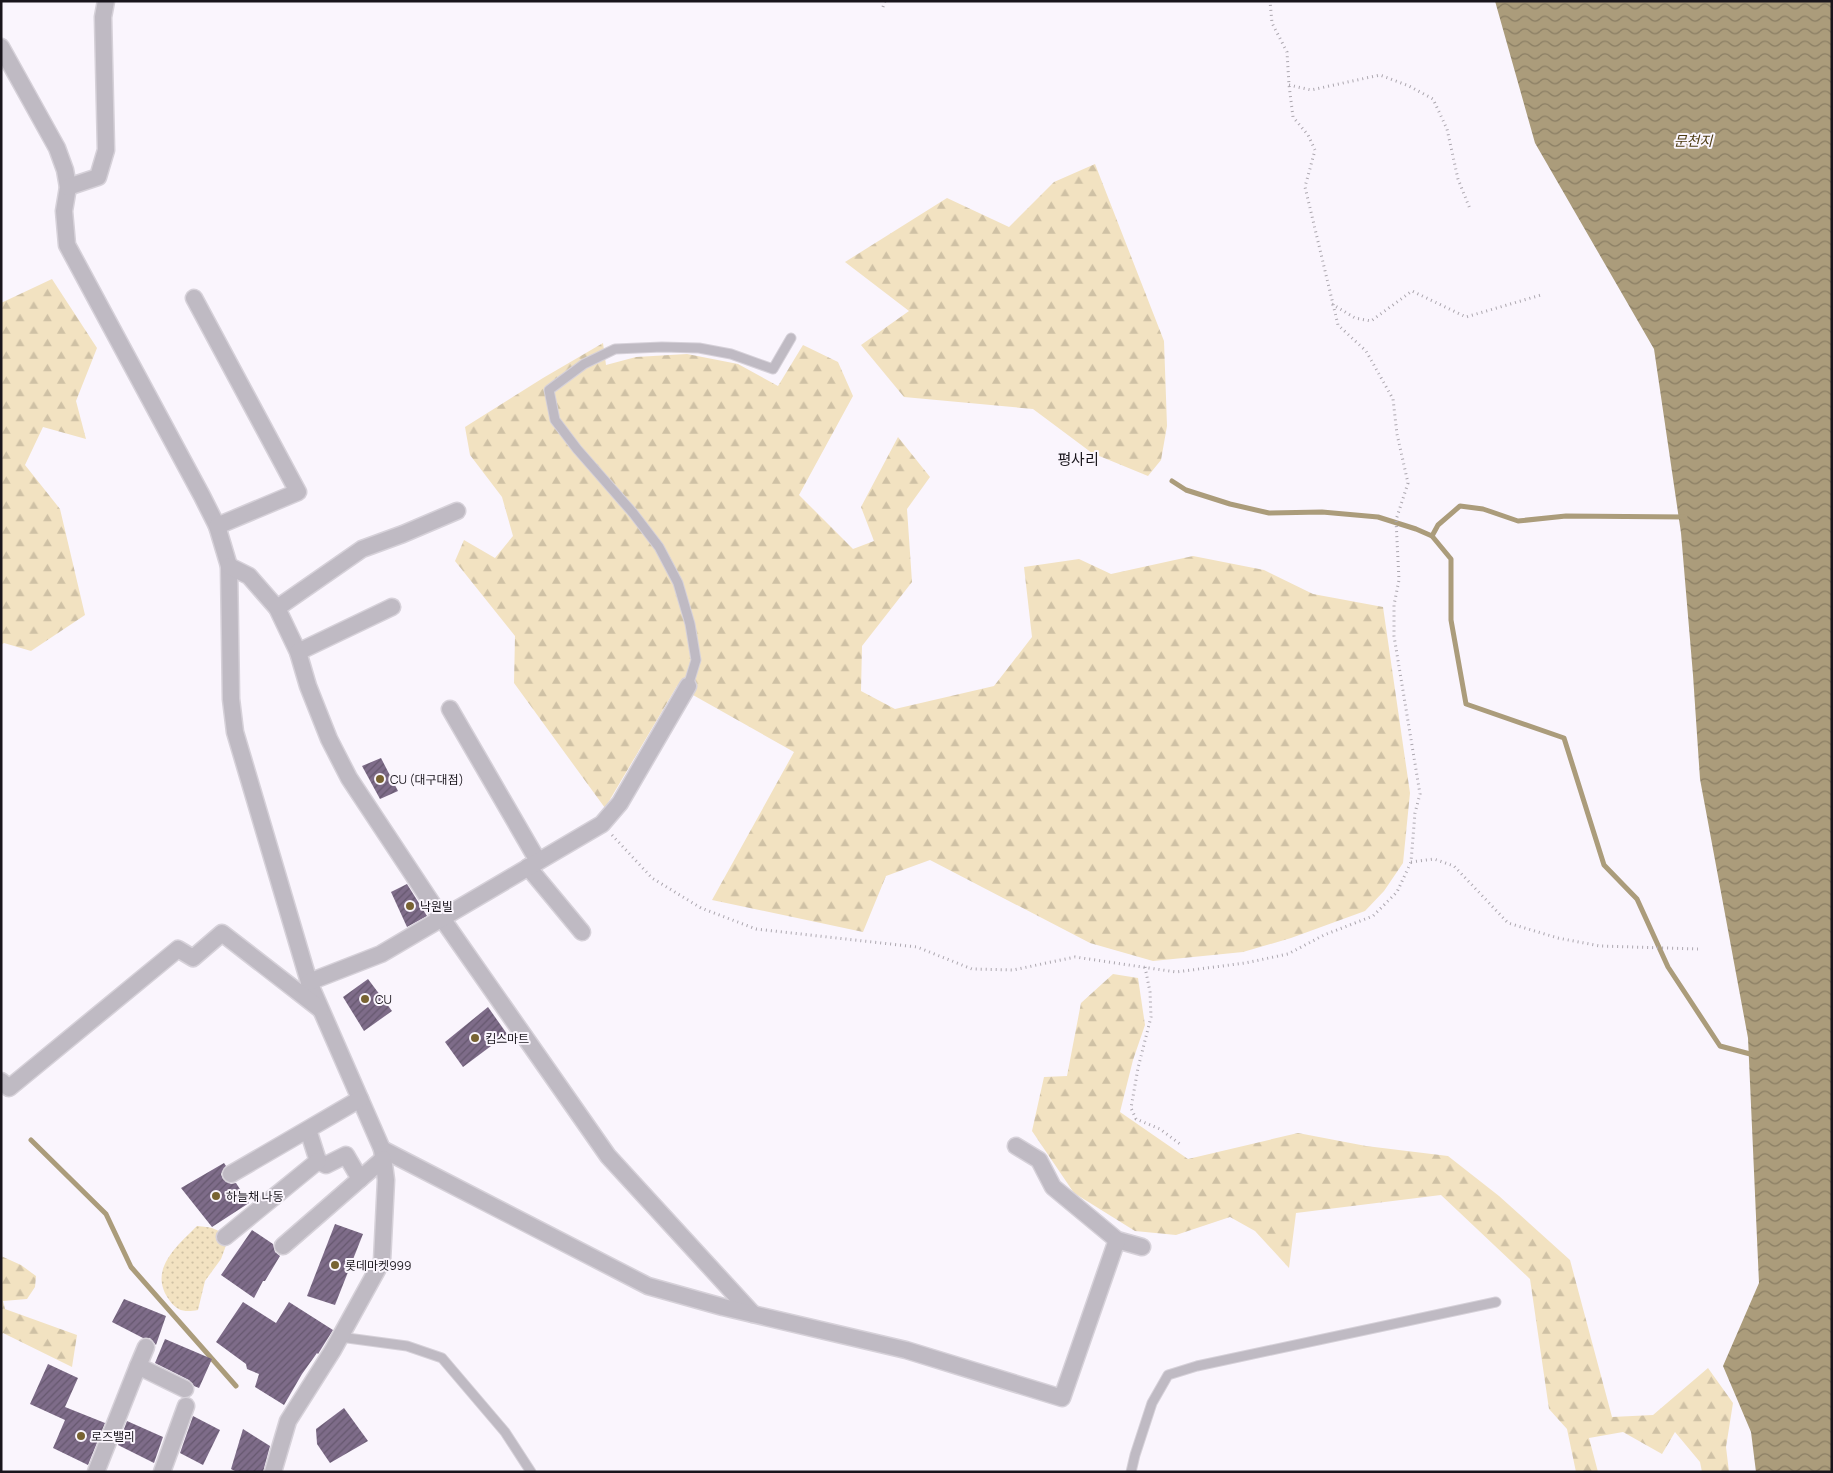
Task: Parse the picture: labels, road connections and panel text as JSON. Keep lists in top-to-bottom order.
{
  "districts": ["평사리"],
  "water": ["문천지"],
  "places": [
    "CU (대구대점)",
    "낙원빌",
    "CU",
    "킴스마트",
    "하늘채 나동",
    "롯데마켓999",
    "로즈밸리"
  ]
}
